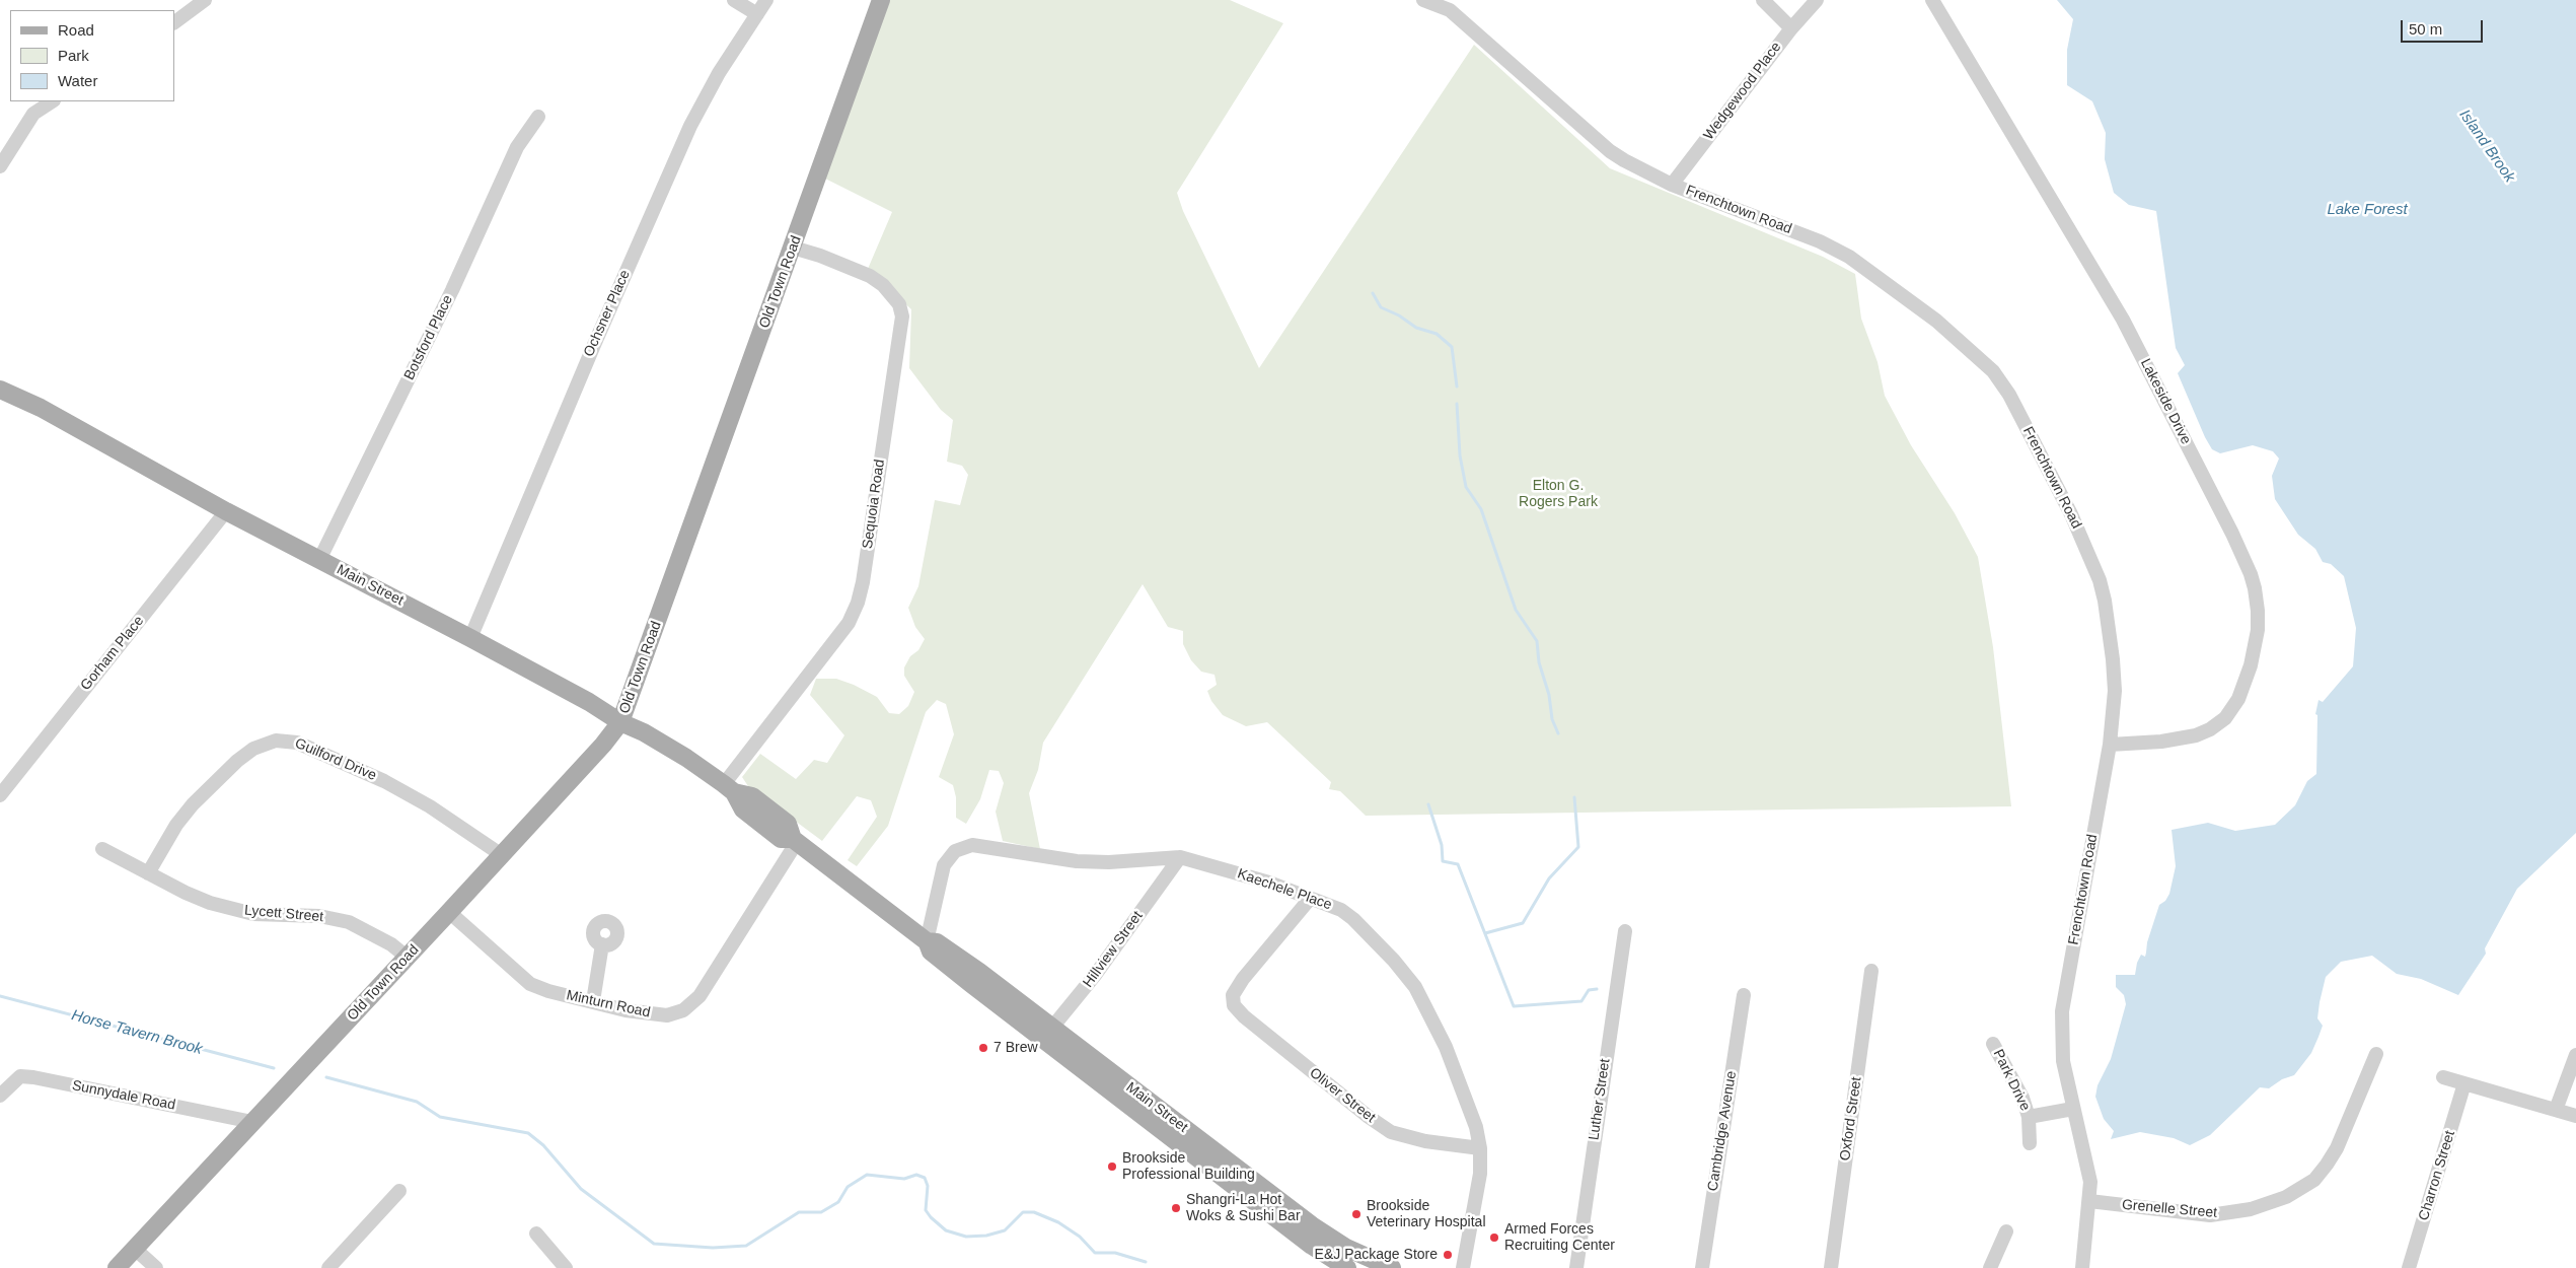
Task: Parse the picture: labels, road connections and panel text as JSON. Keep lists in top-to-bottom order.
{
  "streets": {
    "main road": ["Old Town Road", "Main Street"],
    "street": [
      "Wedgewood Place",
      "Frenchtown Road",
      "Ochsner Place",
      "Botsford Place",
      "Lakeside Drive",
      "Sequoia Road",
      "Gorham Place",
      "Guilford Drive",
      "Kaechele Place",
      "Lycett Street",
      "Hillview Street",
      "Minturn Road",
      "Park Drive",
      "Sunnydale Road",
      "Oliver Street",
      "Luther Street",
      "Oxford Street",
      "Cambridge Avenue",
      "Charron Street",
      "Grenelle Street"
    ]
  },
  "crossings": [
    ["Wedgewood Place", "Frenchtown Road"],
    ["Frenchtown Road", "Lakeside Drive"],
    ["Frenchtown Road", "Park Drive"],
    ["Frenchtown Road", "Grenelle Street"],
    ["Old Town Road", "Sequoia Road"],
    ["Old Town Road", "Main Street"],
    ["Old Town Road", "Guilford Drive"],
    ["Old Town Road", "Lycett Street"],
    ["Old Town Road", "Minturn Road"],
    ["Old Town Road", "Sunnydale Road"],
    ["Ochsner Place", "Main Street"],
    ["Botsford Place", "Main Street"],
    ["Sequoia Road", "Main Street"],
    ["Main Street", "Gorham Place"],
    ["Main Street", "Kaechele Place"],
    ["Main Street", "Hillview Street"],
    ["Main Street", "Minturn Road"],
    ["Guilford Drive", "Lycett Street"],
    ["Kaechele Place", "Hillview Street"],
    ["Kaechele Place", "Oliver Street"]
  ],
  "water": ["Island Brook", "Lake Forest", "Horse Tavern Brook"],
  "parks": ["Elton G. Rogers Park"],
  "places": [
    "7 Brew",
    "Brookside Professional Building",
    "Shangri-La Hot Woks & Sushi Bar",
    "Brookside Veterinary Hospital",
    "Armed Forces Recruiting Center",
    "E&J Package Store"
  ],
  "legend": ["Road", "Park", "Water"],
  "scale_bar": "50 m"
}
